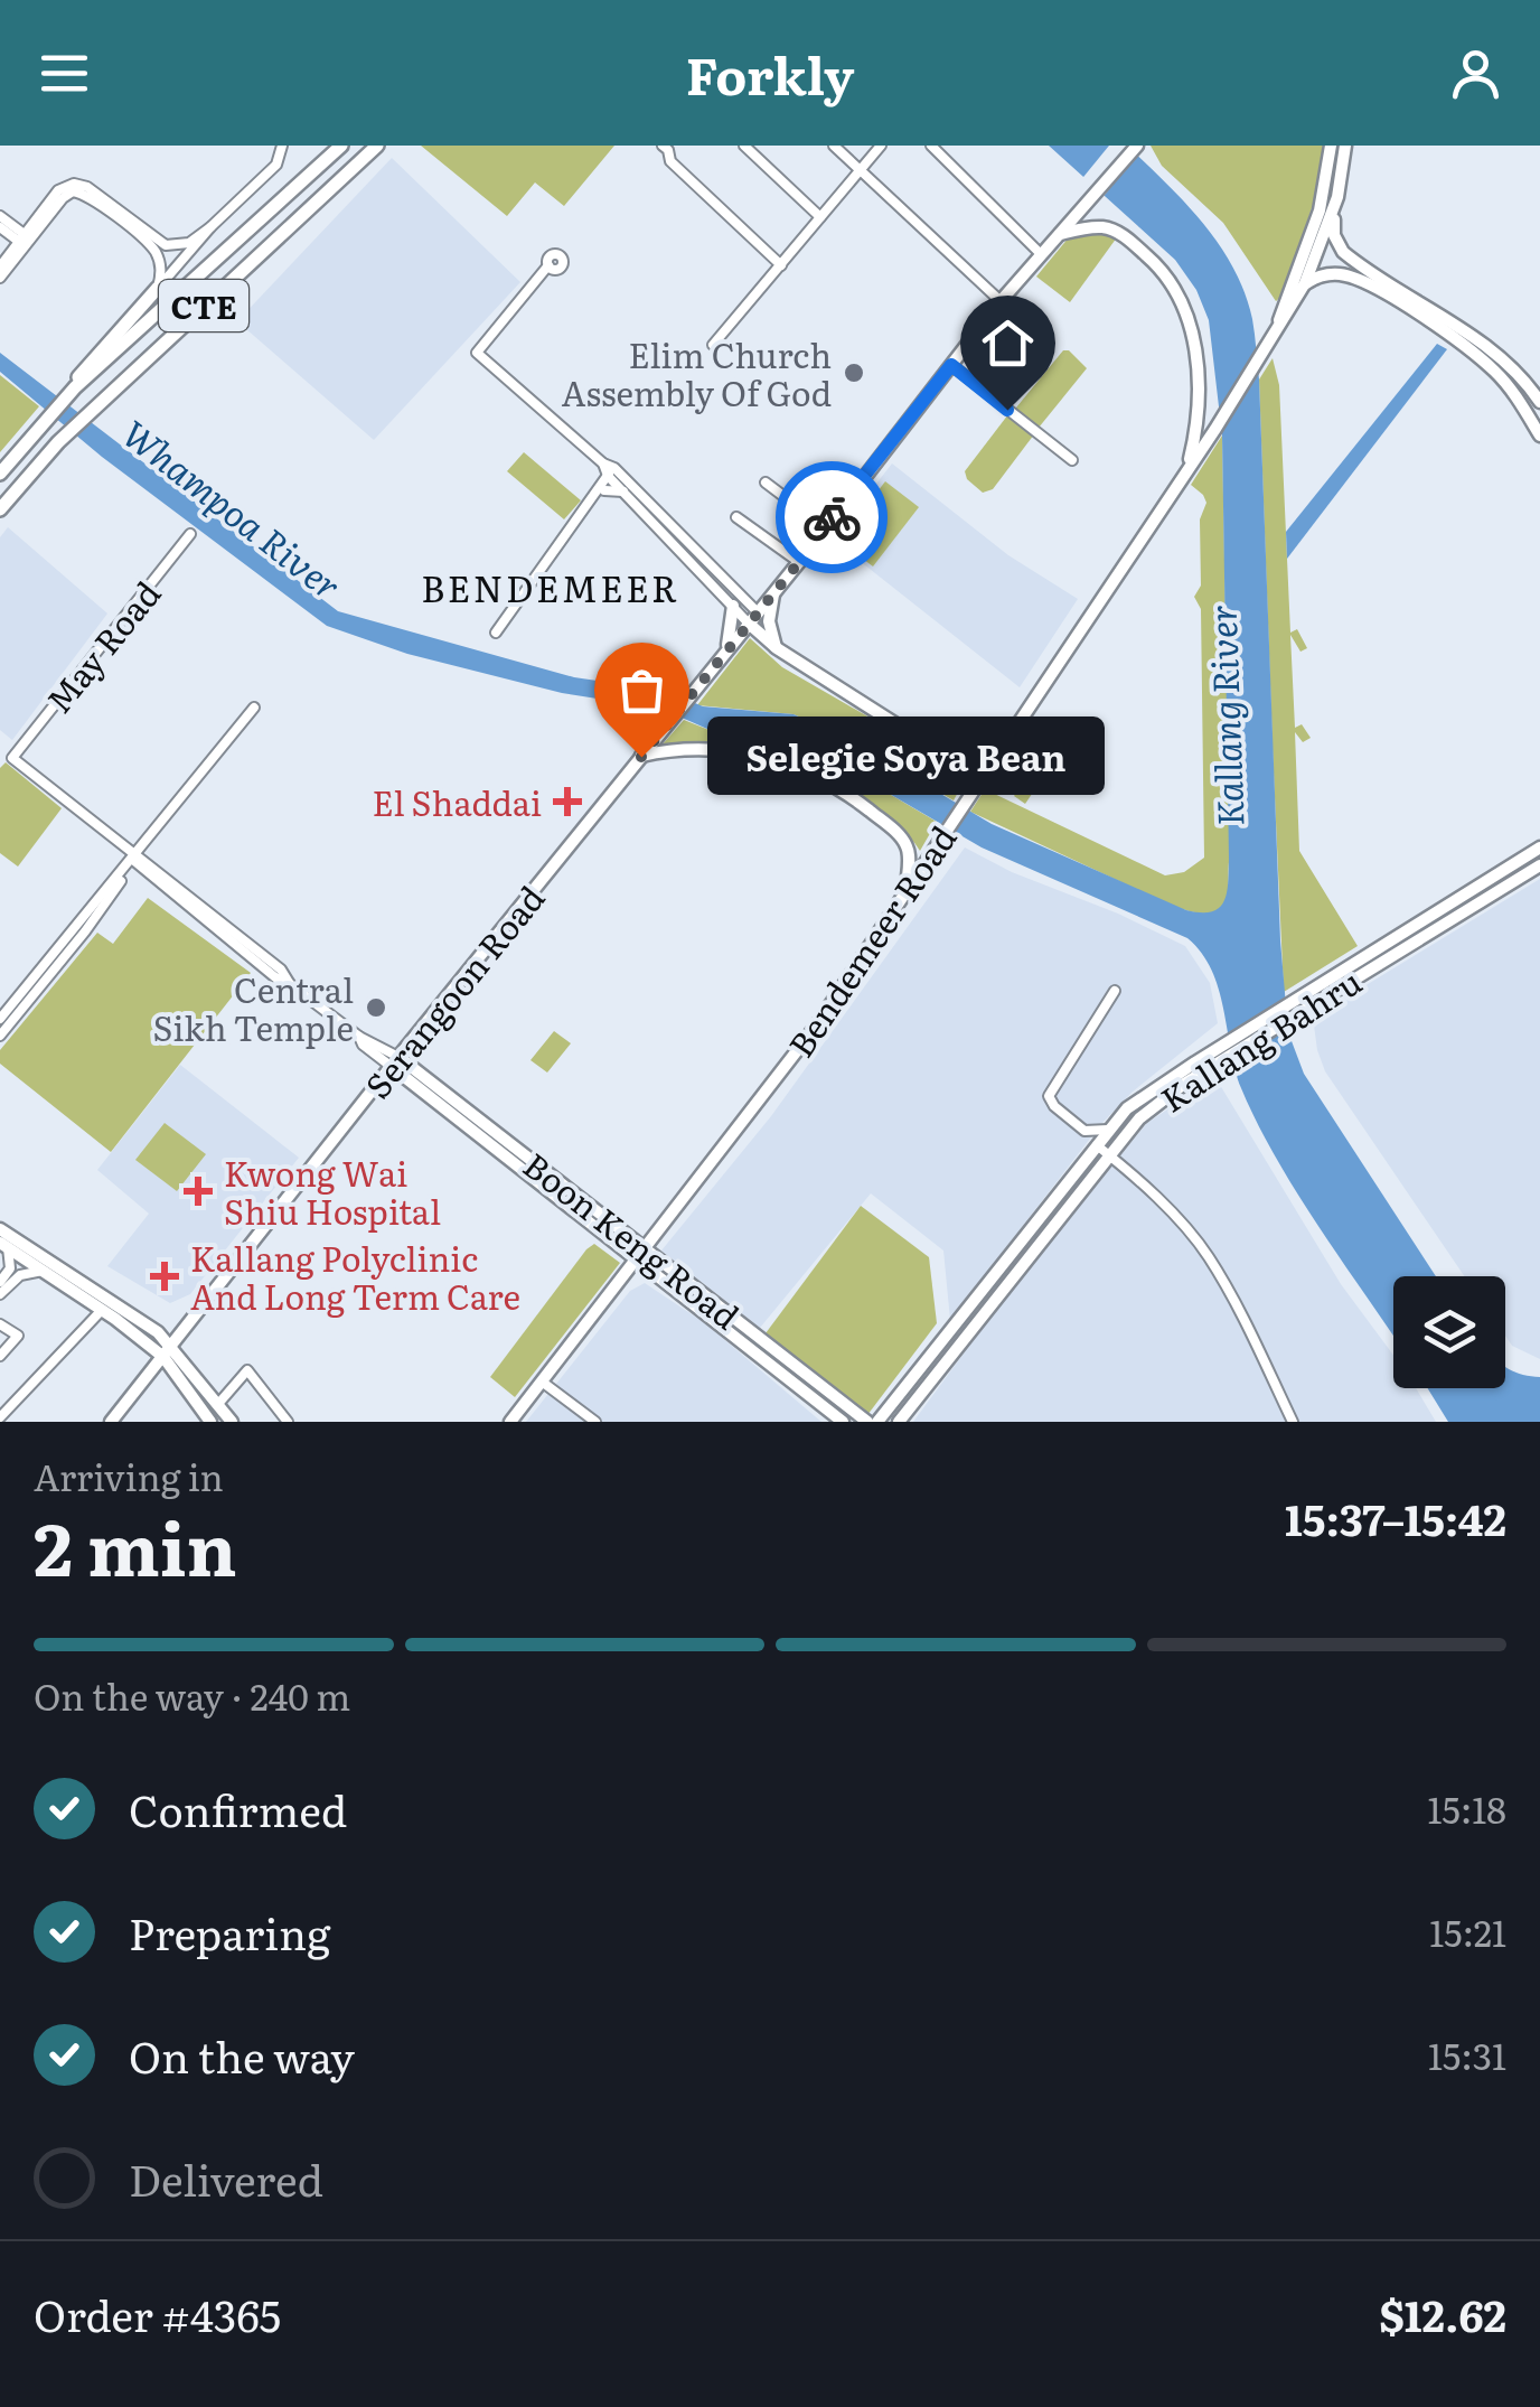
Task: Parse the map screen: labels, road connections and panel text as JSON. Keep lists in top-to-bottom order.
{
  "streets": {
    "highway": ["CTE"],
    "main road": [
      "Bendemeer Road",
      "Serangoon Road",
      "Kallang Bahru",
      "Boon Keng Road"
    ],
    "street": ["May Road"]
  },
  "crossings": [
    ["Bendemeer Road", "Boon Keng Road"],
    ["Serangoon Road", "Boon Keng Road"]
  ],
  "districts": ["BENDEMEER"],
  "water": ["Whampoa River", "Kallang River"],
  "places": {
    "other": ["Elim Church Assembly Of God", "Selegie Soya Bean", "Central Sikh Temple"],
    "health": ["El Shaddai", "Kwong Wai Shiu Hospital", "Kallang Polyclinic And Long Term Care"]
  },
  "page": {
    "header": "Forkly",
    "bubble": "Selegie Soya Bean",
    "heading": ["2 min", "Arriving in", "15:37–15:42"],
    "panel": ["Order #4365", "$12.62"],
    "bar": "On the way · 240 m",
    "list": [
      ["Confirmed", "15:18"],
      ["Preparing", "15:21"],
      ["On the way", "15:31"],
      "Delivered"
    ]
  }
}
